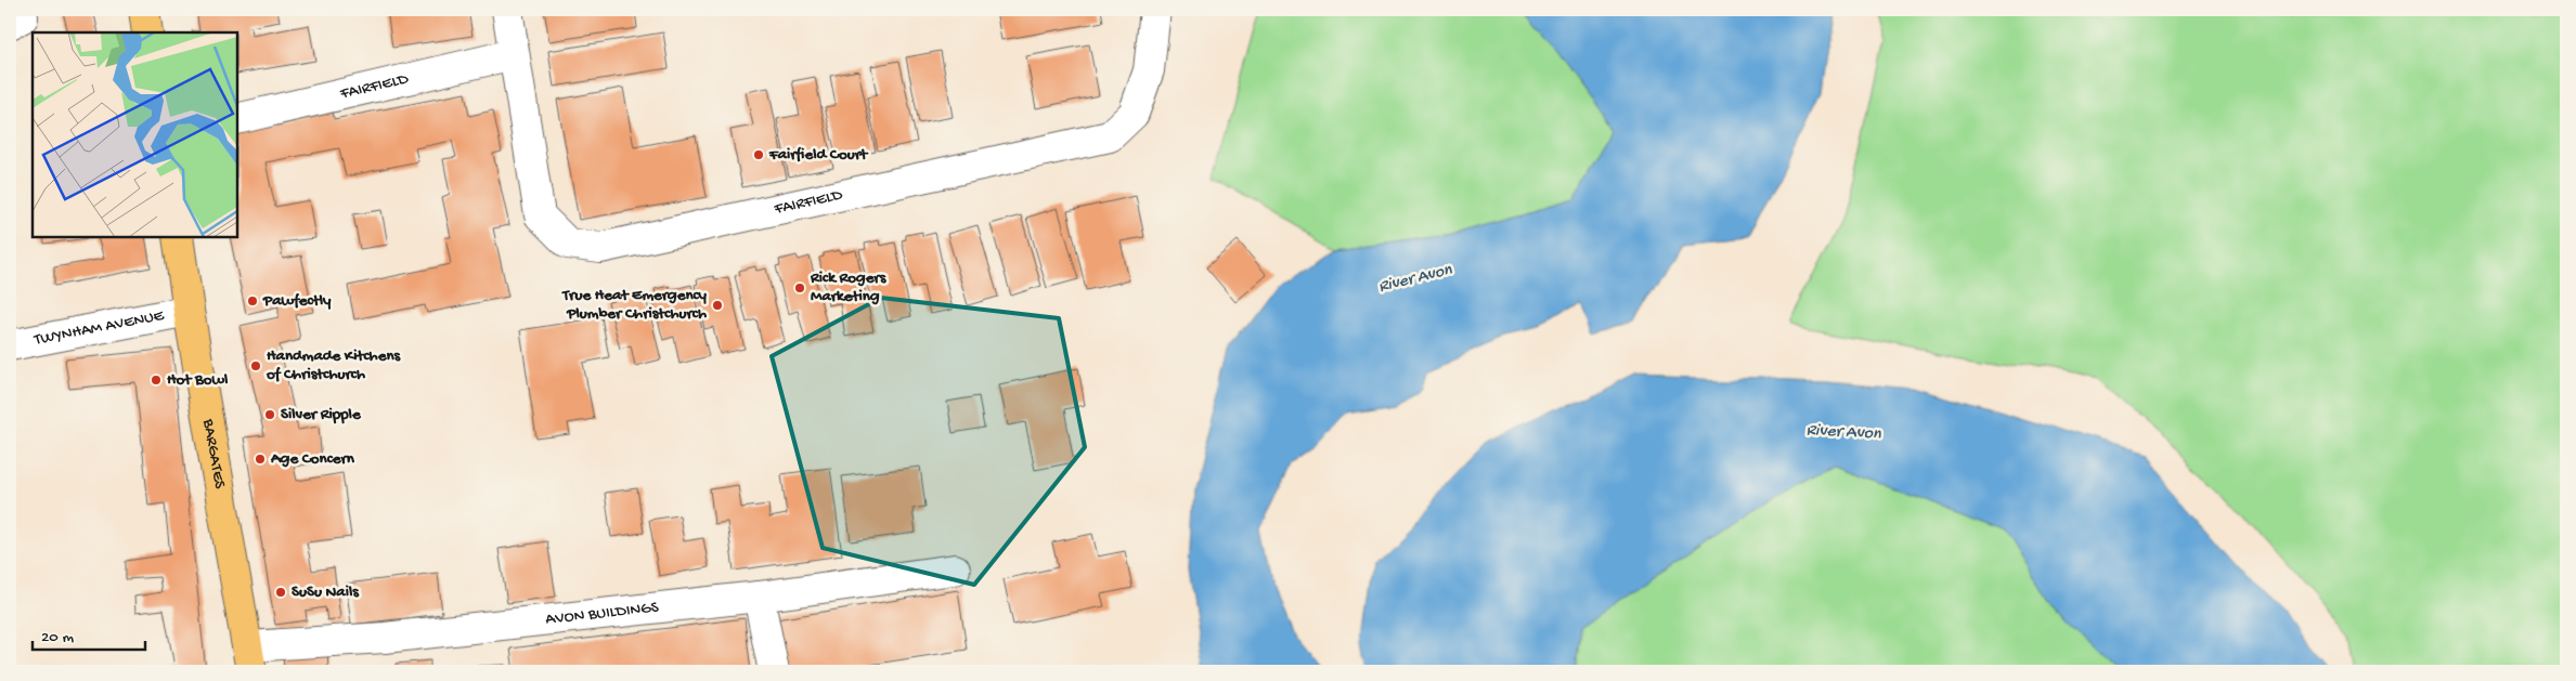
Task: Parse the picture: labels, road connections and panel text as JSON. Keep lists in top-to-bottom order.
{
  "streets": {
    "main road": ["BARGATES"],
    "street": ["FAIRFIELD", "TWYNHAM AVENUE", "AVON BUILDINGS"]
  },
  "crossings": [
    ["TWYNHAM AVENUE", "BARGATES"],
    ["BARGATES", "AVON BUILDINGS"]
  ],
  "water": ["River Avon"],
  "places": [
    "Fairfield Court",
    "Rick Rogers Marketing",
    "Pawfectly",
    "True Heat Emergency Plumber Christchurch",
    "Handmade Kitchens of Christchurch",
    "Hot Bowl",
    "Silver Ripple",
    "Age Concern",
    "SuSu Nails"
  ],
  "scale_bar": "20 m"
}
